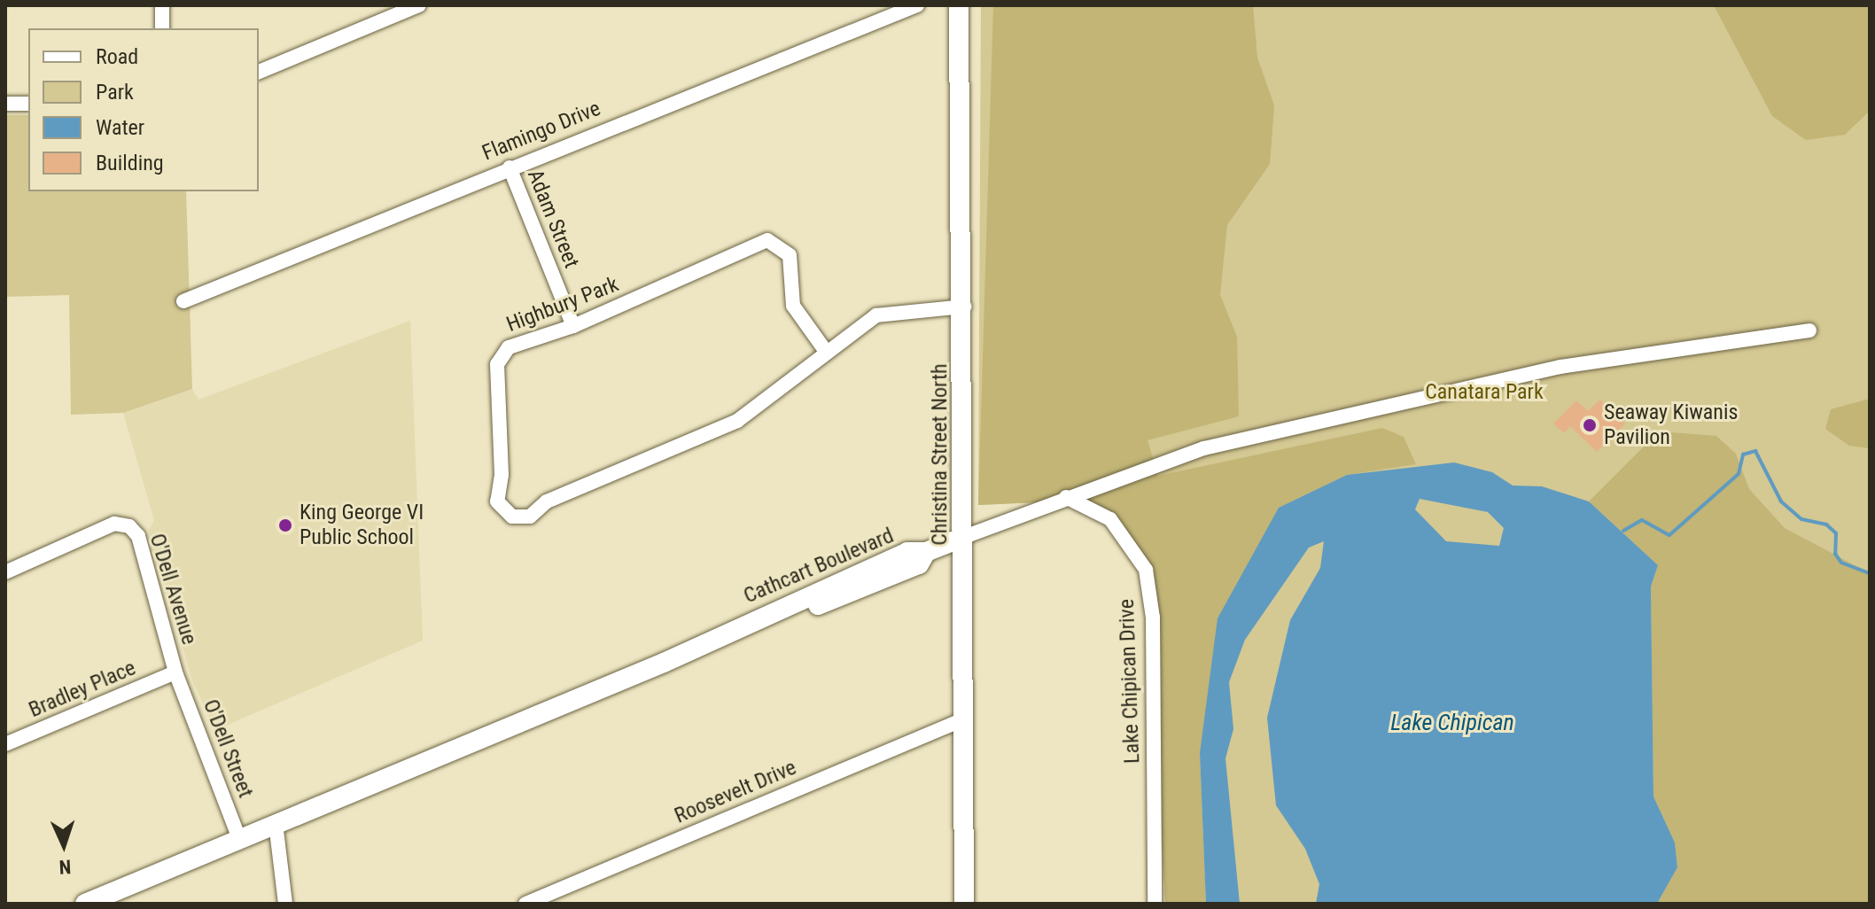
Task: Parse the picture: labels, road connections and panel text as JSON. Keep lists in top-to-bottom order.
{
  "streets": {
    "main road": ["Christina Street North", "Cathcart Boulevard"],
    "street": [
      "Flamingo Drive",
      "Adam Street",
      "Highbury Park",
      "O'Dell Avenue",
      "Lake Chipican Drive",
      "Bradley Place",
      "O'Dell Street",
      "Roosevelt Drive"
    ]
  },
  "crossings": [
    ["Flamingo Drive", "Adam Street"],
    ["Adam Street", "Highbury Park"],
    ["Highbury Park", "Christina Street North"],
    ["Christina Street North", "Cathcart Boulevard"],
    ["Christina Street North", "Roosevelt Drive"],
    ["Cathcart Boulevard", "O'Dell Street"],
    ["O'Dell Avenue", "Bradley Place"],
    ["O'Dell Avenue", "O'Dell Street"],
    ["Bradley Place", "O'Dell Street"]
  ],
  "water": ["Lake Chipican"],
  "parks": ["Canatara Park"],
  "places": ["Seaway Kiwanis Pavilion", "King George VI Public School"],
  "legend": [
    "Road",
    "Park",
    "Water",
    "Building"
  ],
  "north": "bottom"
}
